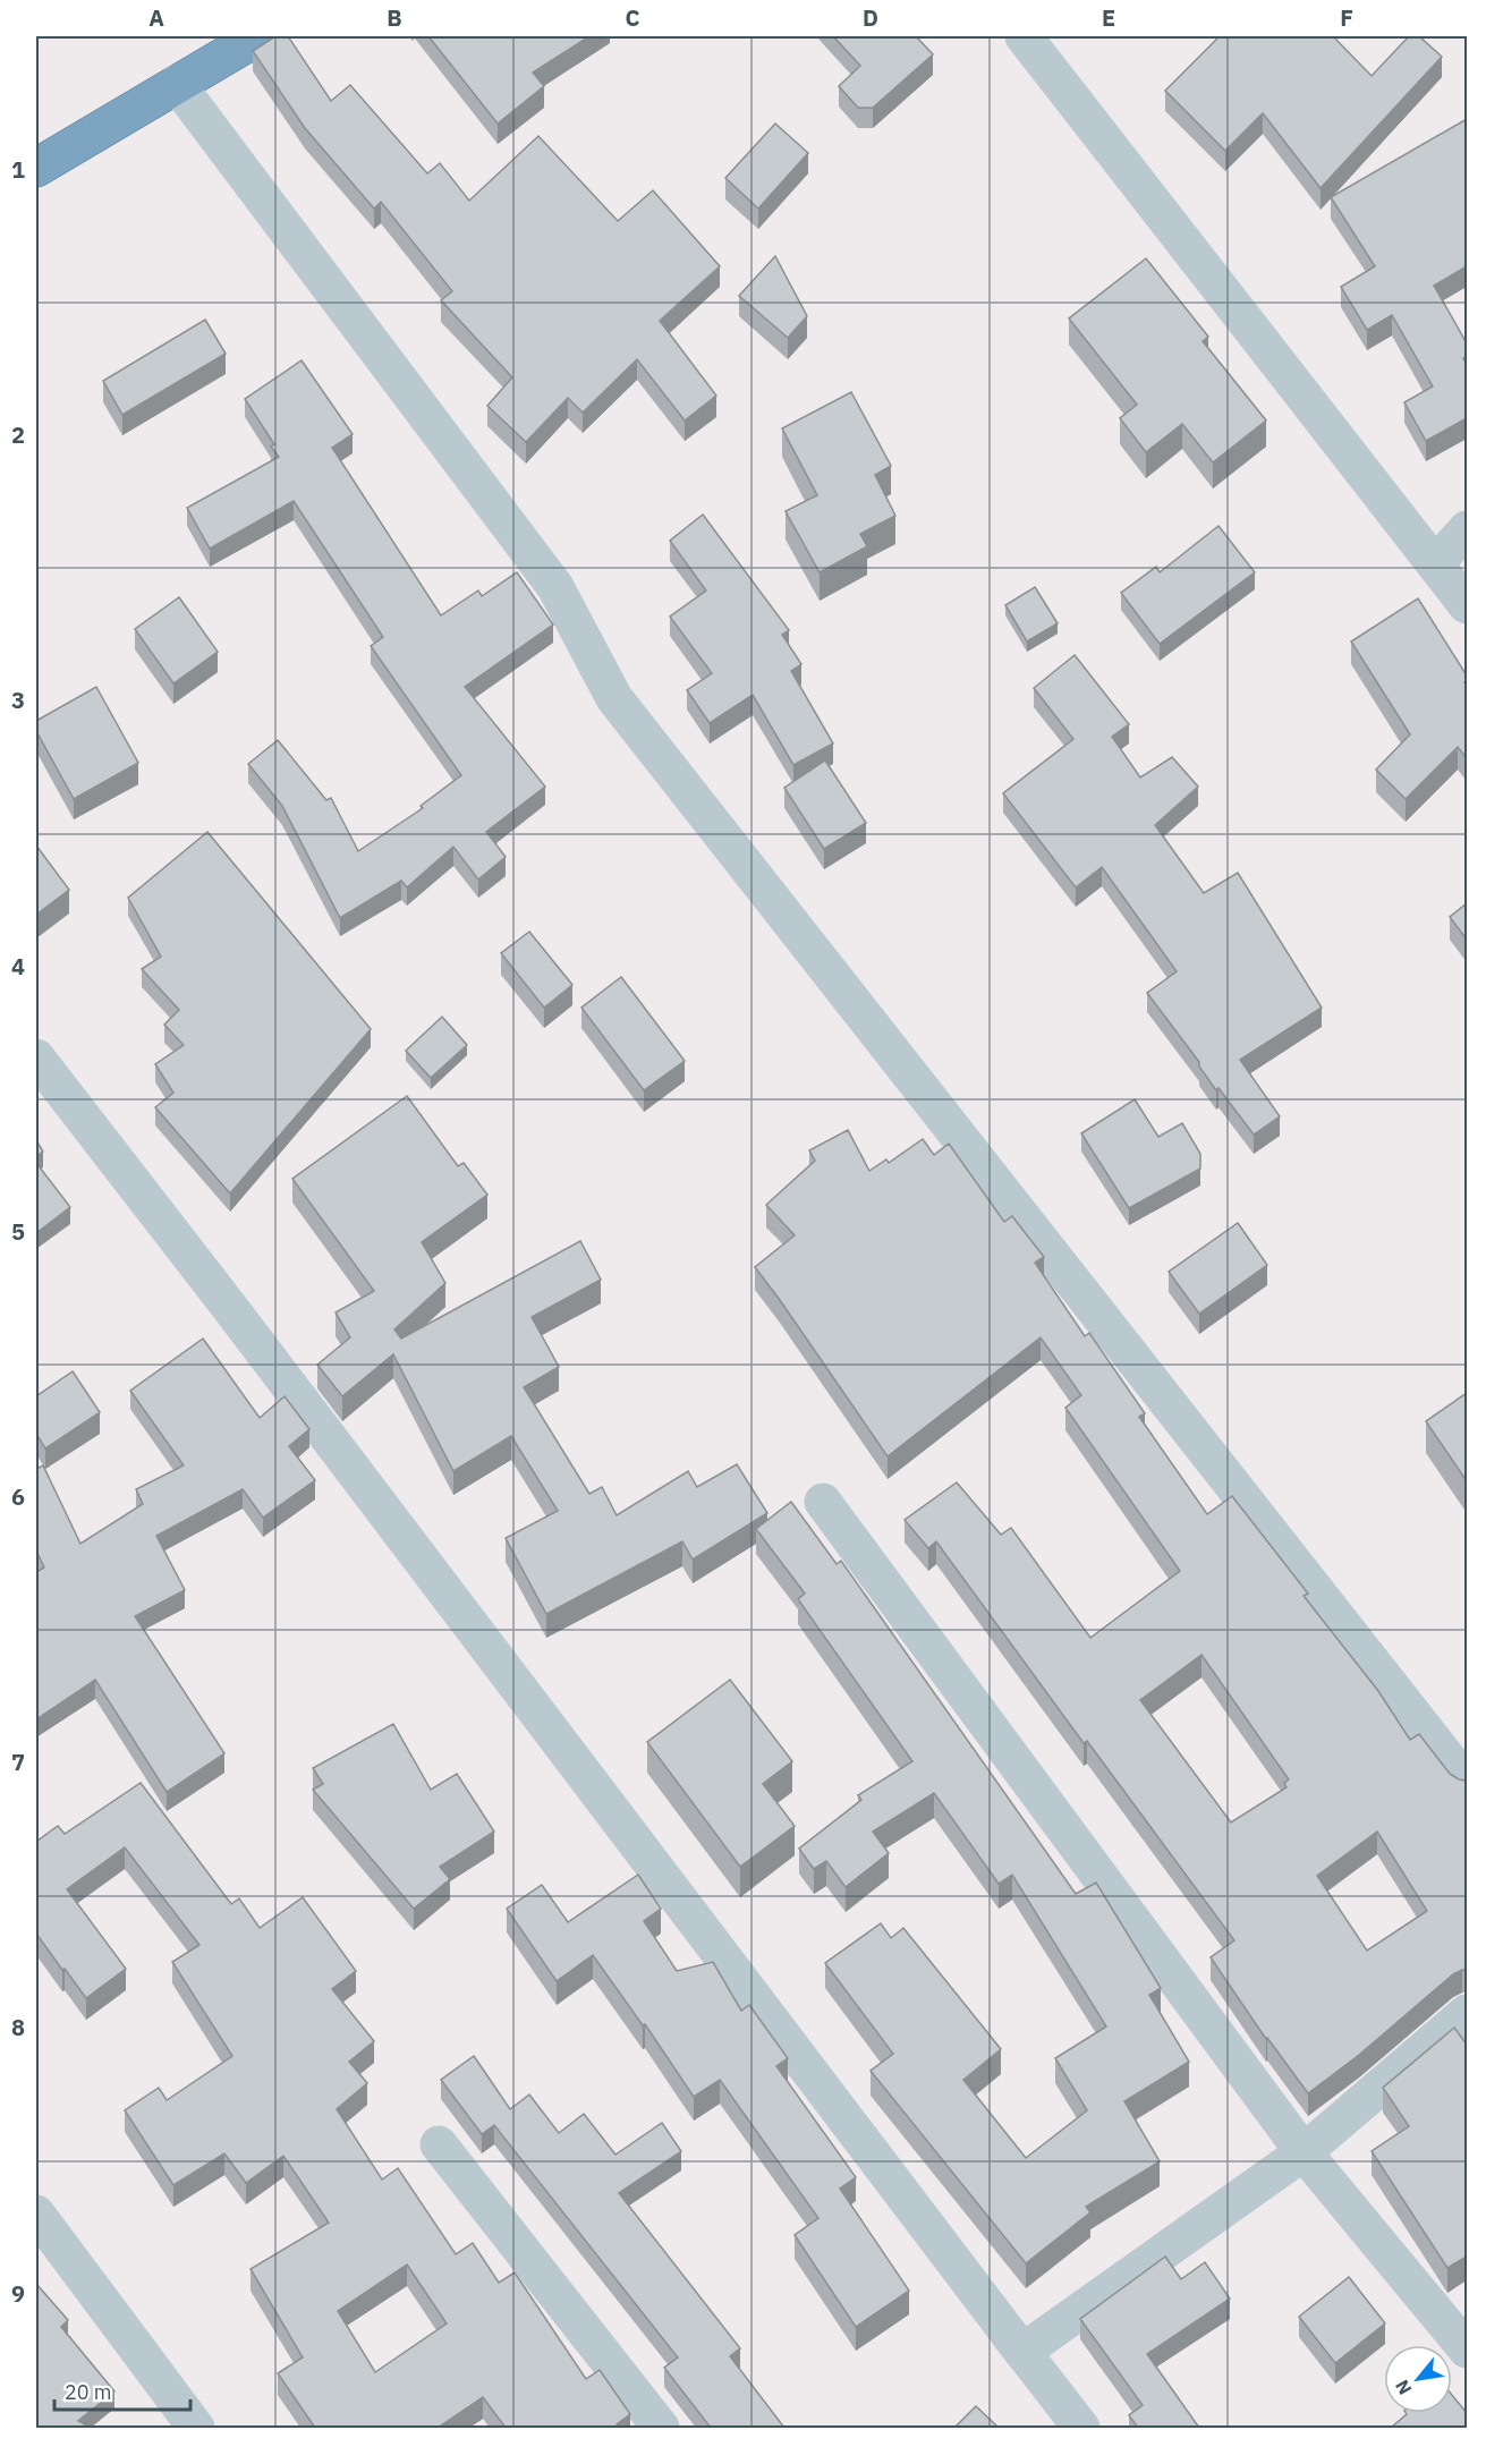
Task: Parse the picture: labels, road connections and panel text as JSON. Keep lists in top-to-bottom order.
{
  "scale_bar": "20 m",
  "north": "bottom left",
  "grid": {
    "columns": [
      "A",
      "B",
      "C",
      "D",
      "E",
      "F"
    ],
    "rows": [
      "1",
      "2",
      "3",
      "4",
      "5",
      "6",
      "7",
      "8",
      "9"
    ]
  }
}
